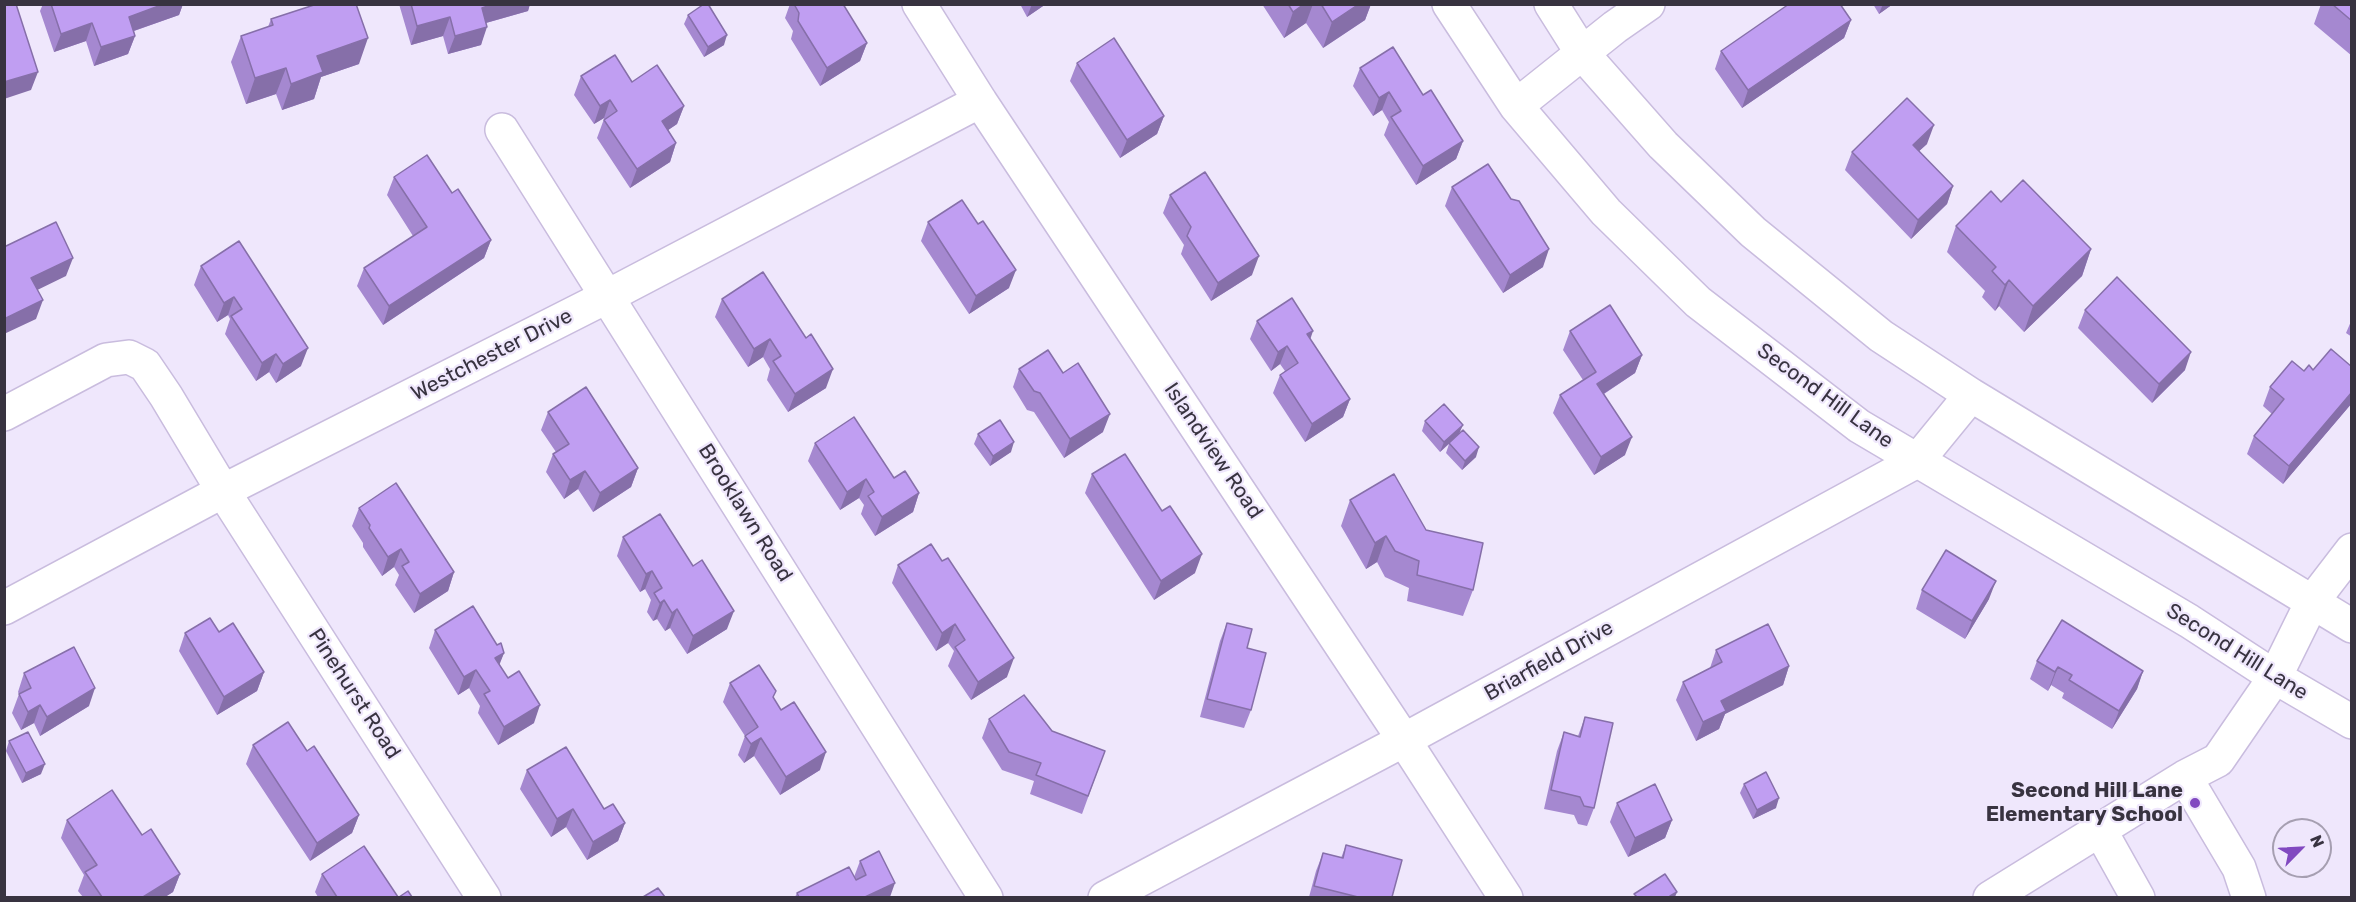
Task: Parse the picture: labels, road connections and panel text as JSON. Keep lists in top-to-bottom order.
{
  "streets": {
    "street": [
      "Westchester Drive",
      "Second Hill Lane",
      "Islandview Road",
      "Brooklawn Road",
      "Briarfield Drive",
      "Pinehurst Road"
    ]
  },
  "crossings": [
    ["Westchester Drive", "Islandview Road"],
    ["Westchester Drive", "Brooklawn Road"],
    ["Westchester Drive", "Pinehurst Road"],
    ["Second Hill Lane", "Briarfield Drive"],
    ["Islandview Road", "Briarfield Drive"]
  ],
  "places": ["Second Hill Lane Elementary School"],
  "north": "top right"
}
